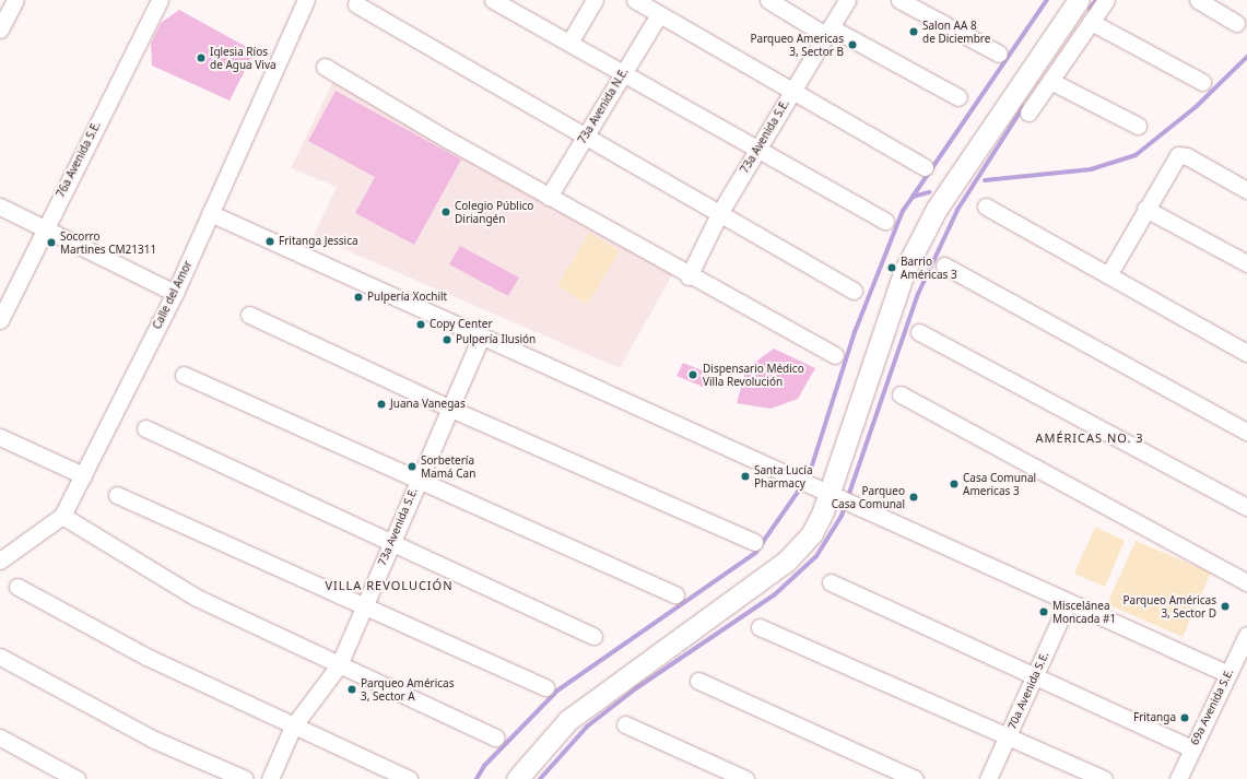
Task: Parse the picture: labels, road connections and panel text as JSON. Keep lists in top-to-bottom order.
{
  "streets": {
    "street": [
      "73a Avenida N.E.",
      "73a Avenida S.E.",
      "76a Avenida S.E.",
      "Calle del Amor",
      "70a Avenida S.E.",
      "69a Avenida S.E."
    ]
  },
  "districts": ["AMÉRICAS NO. 3", "VILLA REVOLUCIÓN"],
  "places": [
    "Salon AA 8 de Diciembre",
    "Parqueo Americas 3, Sector B",
    "Iglesia Ríos de Agua Viva",
    "Colegio Público Diriangén",
    "Fritanga Jessica",
    "Socorro Martines CM21311",
    "Barrio Américas 3",
    "Pulpería Xochilt",
    "Copy Center",
    "Pulpería Ilusión",
    "Dispensario Médico Villa Revolución",
    "Juana Vanegas",
    "Sorbetería Mamá Can",
    "Santa Lucía Pharmacy",
    "Casa Comunal Americas 3",
    "Parqueo Casa Comunal",
    "Parqueo Américas 3, Sector D",
    "Miscelánea Moncada #1",
    "Parqueo Américas 3, Sector A",
    "Fritanga"
  ]
}
